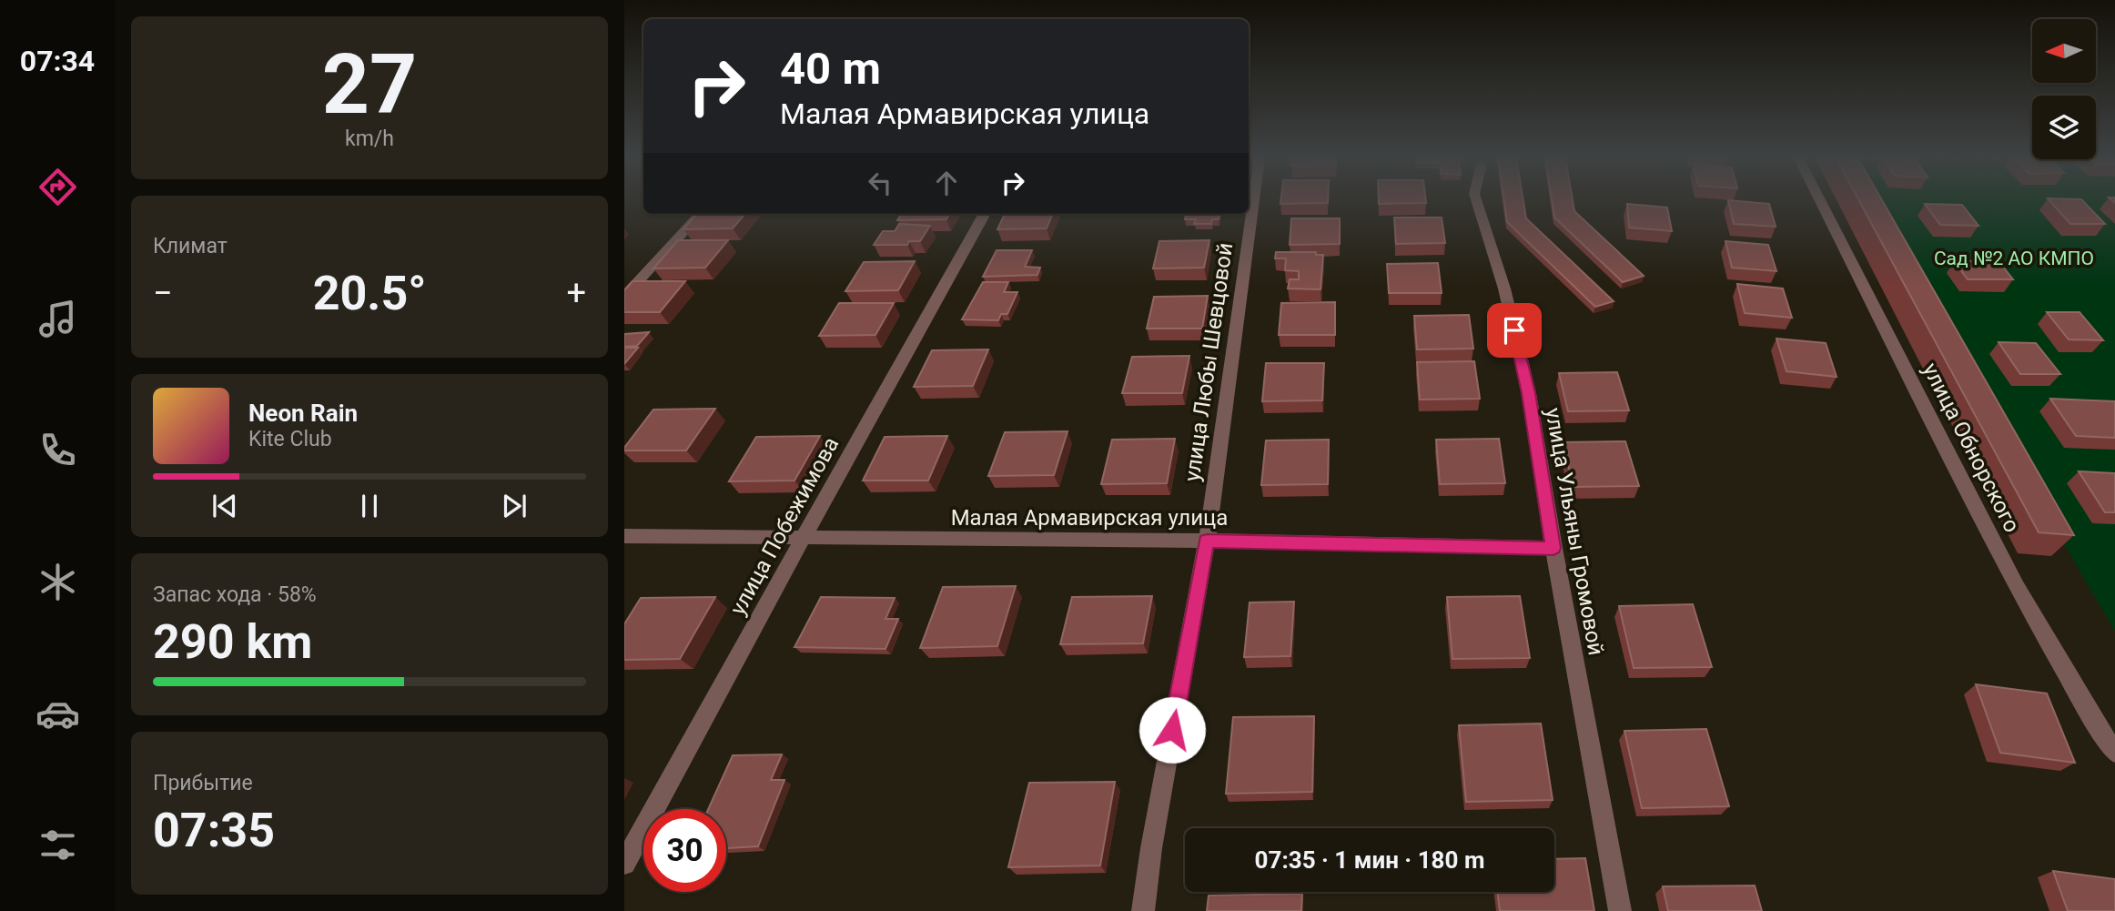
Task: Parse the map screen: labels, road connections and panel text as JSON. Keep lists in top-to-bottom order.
{
  "streets": {
    "street": [
      "улица Любы Шевцовой",
      "улица Обнорского",
      "Малая Армавирская улица",
      "улица Побежимова",
      "улица Ульяны Громовой"
    ]
  },
  "crossings": [
    ["улица Любы Шевцовой", "Малая Армавирская улица"],
    ["Малая Армавирская улица", "улица Побежимова"],
    ["Малая Армавирская улица", "улица Ульяны Громовой"]
  ],
  "parks": ["Сад №2 АО КМПО"],
  "north": "left",
  "page": {
    "tabs": "07:34",
    "tile": [
      ["27", "km/h"],
      "Климат",
      ["Запас хода · 58%", "290 km"],
      ["Прибытие", "07:35"]
    ],
    "turn": ["40 m", "Малая Армавирская улица"],
    "heat": ["−", "20.5°", "+"],
    "song": ["Neon Rain", "Kite Club"],
    "limit": "30",
    "trip": "07:35 · 1 мин · 180 m"
  }
}
